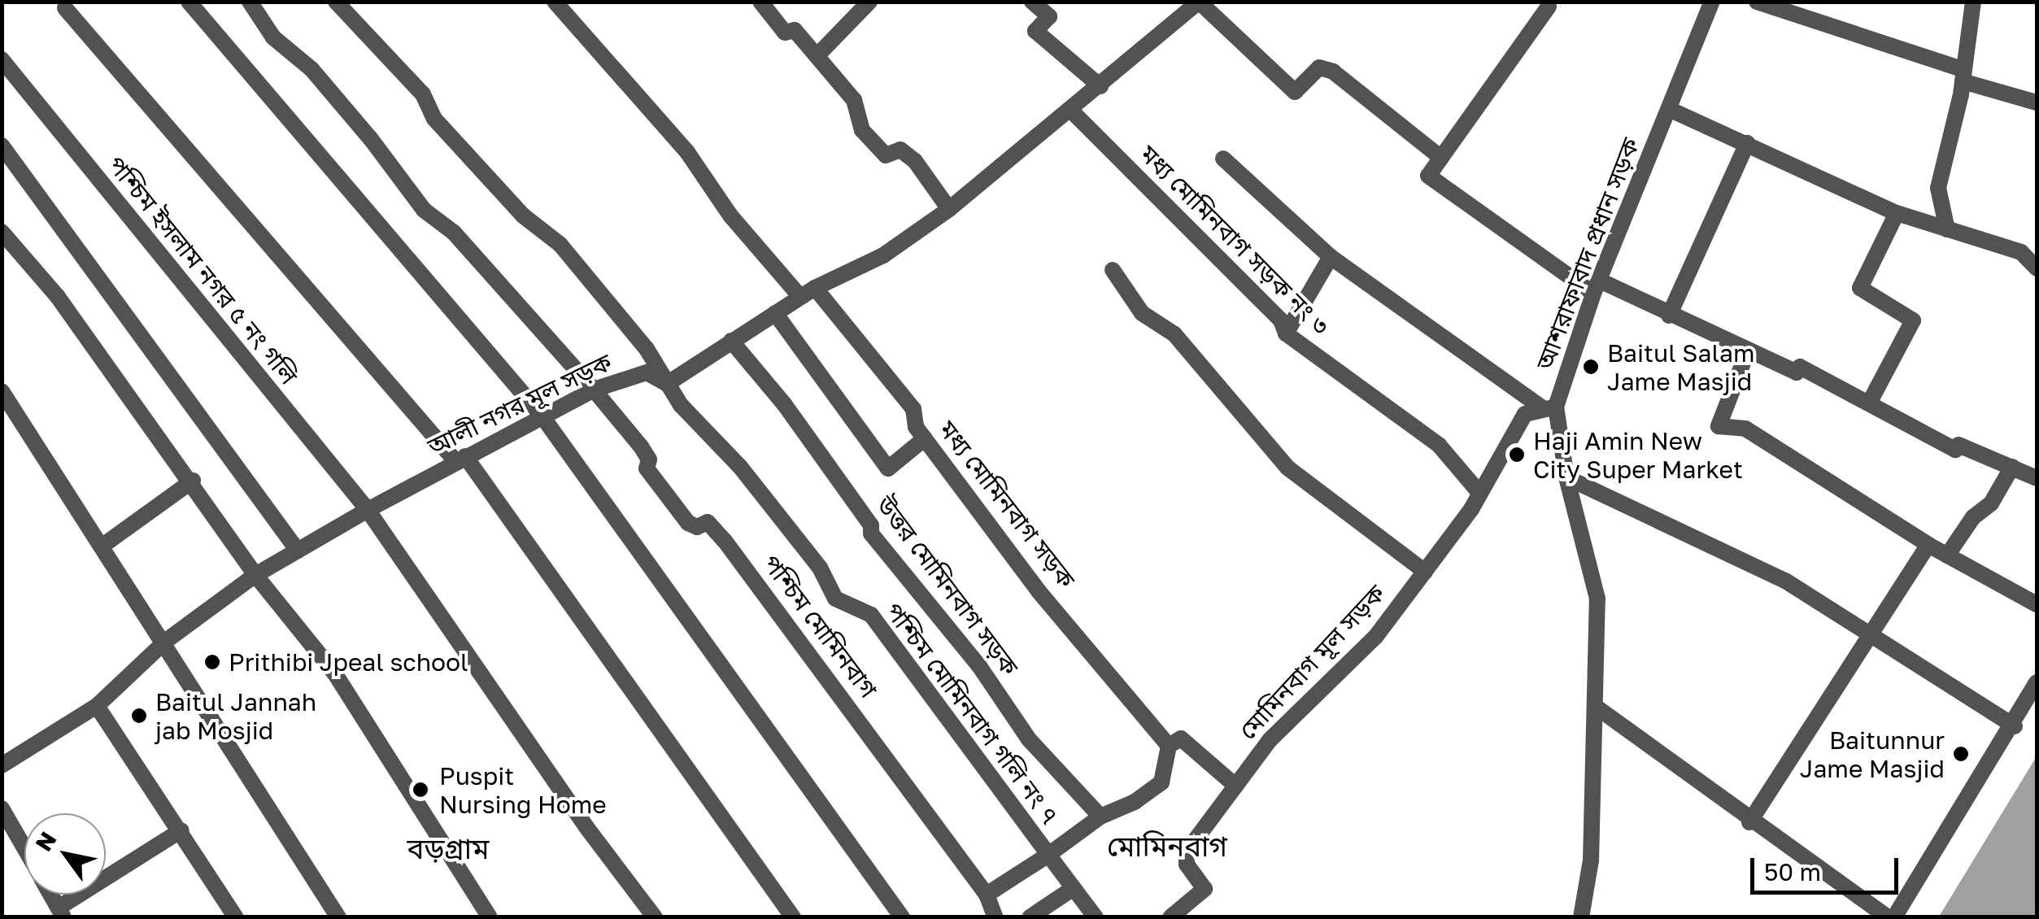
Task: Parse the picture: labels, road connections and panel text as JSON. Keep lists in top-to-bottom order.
{
  "streets": {
    "street": [
      "মধ্য মোমিনবাগ সড়ক নং ৩",
      "আশরাফাবাদ প্রধান সড়ক",
      "পশ্চিম ইসলাম নগর ৫ নং গলি",
      "আলী নগর মূল সড়ক",
      "মধ্য মোমিনবাগ সড়ক",
      "উত্তর মোমিনবাগ সড়ক",
      "পশ্চিম মোমিনবাগ",
      "মোমিনবাগ মূল সড়ক",
      "পশ্চিম মোমিনবাগ গলি নং ৭"
    ]
  },
  "crossings": [
    ["মধ্য মোমিনবাগ সড়ক নং ৩", "মোমিনবাগ মূল সড়ক"],
    ["আশরাফাবাদ প্রধান সড়ক", "মোমিনবাগ মূল সড়ক"],
    ["পশ্চিম ইসলাম নগর ৫ নং গলি", "আলী নগর মূল সড়ক"],
    ["আলী নগর মূল সড়ক", "পশ্চিম মোমিনবাগ"],
    ["আলী নগর মূল সড়ক", "পশ্চিম মোমিনবাগ গলি নং ৭"]
  ],
  "districts": ["মোমিনবাগ", "বড়গ্রাম"],
  "places": [
    "Baitul Salam Jame Masjid",
    "Haji Amin New City Super Market",
    "Prithibi Jpeal school",
    "Baitul Jannah jab Mosjid",
    "Baitunnur Jame Masjid",
    "Puspit Nursing Home"
  ],
  "scale_bar": "50 m",
  "north": "top left"
}
